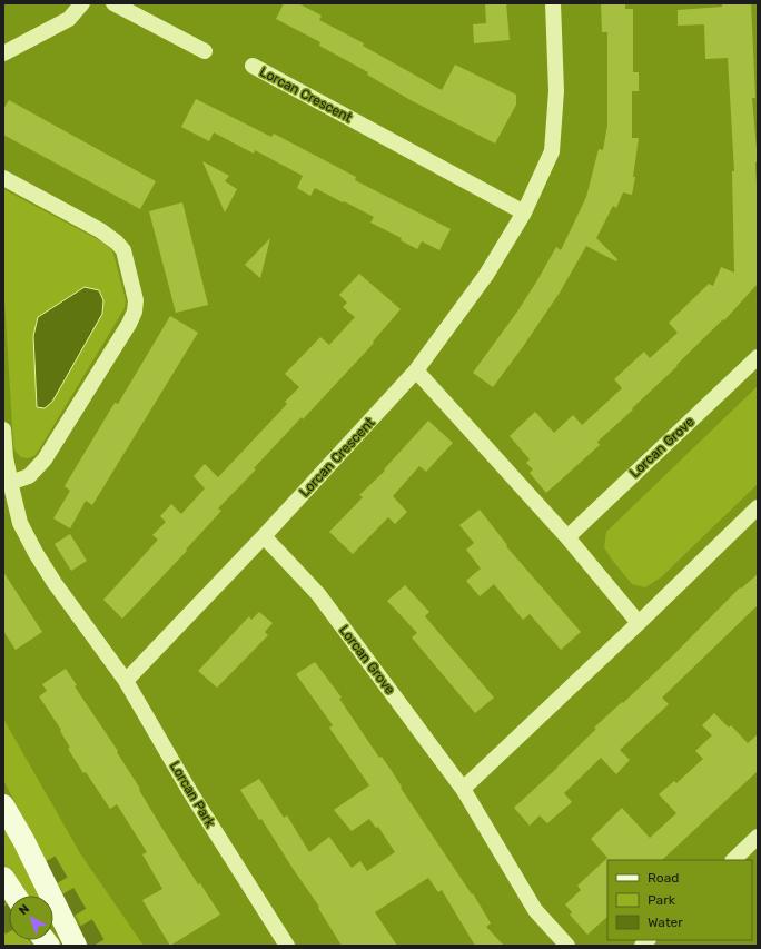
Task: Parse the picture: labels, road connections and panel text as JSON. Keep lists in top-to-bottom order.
{
  "streets": {
    "street": ["Lorcan Crescent", "Lorcan Grove", "Lorcan Park"]
  },
  "crossings": [
    ["Lorcan Crescent", "Lorcan Grove"],
    ["Lorcan Crescent", "Lorcan Park"]
  ],
  "legend": ["Road", "Park", "Water"],
  "north": "top left"
}
